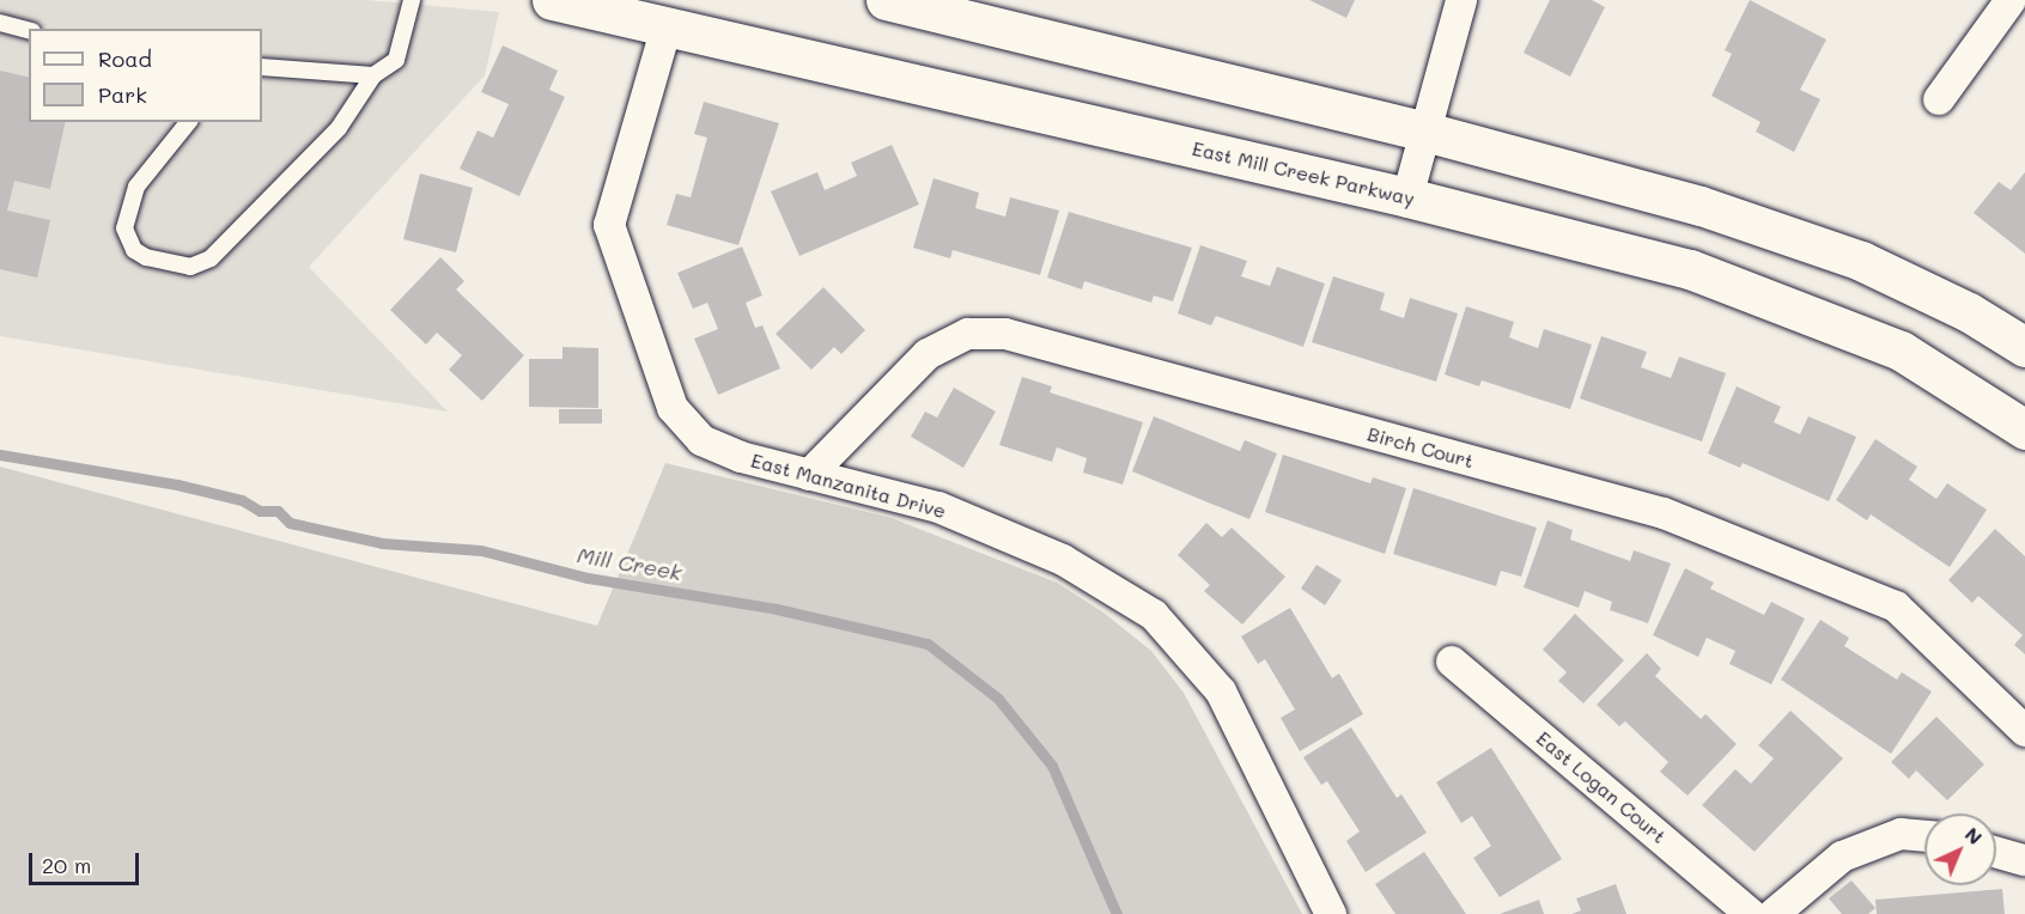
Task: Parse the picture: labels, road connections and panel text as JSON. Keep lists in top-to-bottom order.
{
  "streets": {
    "street": [
      "East Mill Creek Parkway",
      "Birch Court",
      "East Manzanita Drive",
      "East Logan Court"
    ]
  },
  "crossings": [
    ["East Mill Creek Parkway", "East Manzanita Drive"],
    ["Birch Court", "East Manzanita Drive"]
  ],
  "water": ["Mill Creek"],
  "legend": ["Road", "Park"],
  "scale_bar": "20 m",
  "north": "top right"
}
